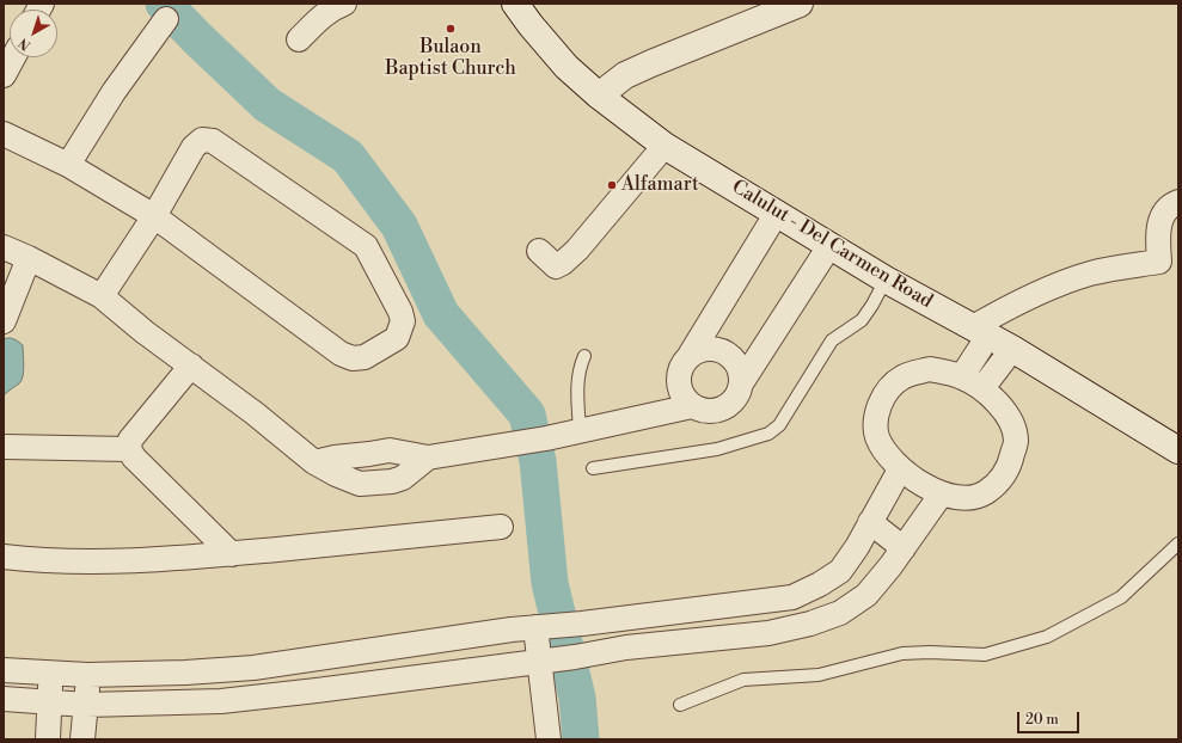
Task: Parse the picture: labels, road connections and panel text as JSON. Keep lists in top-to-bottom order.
{
  "streets": {
    "main road": ["Calulut - Del Carmen Road"]
  },
  "places": ["Bulaon Baptist Church", "Alfamart"],
  "scale_bar": "20 m",
  "north": "bottom left"
}
